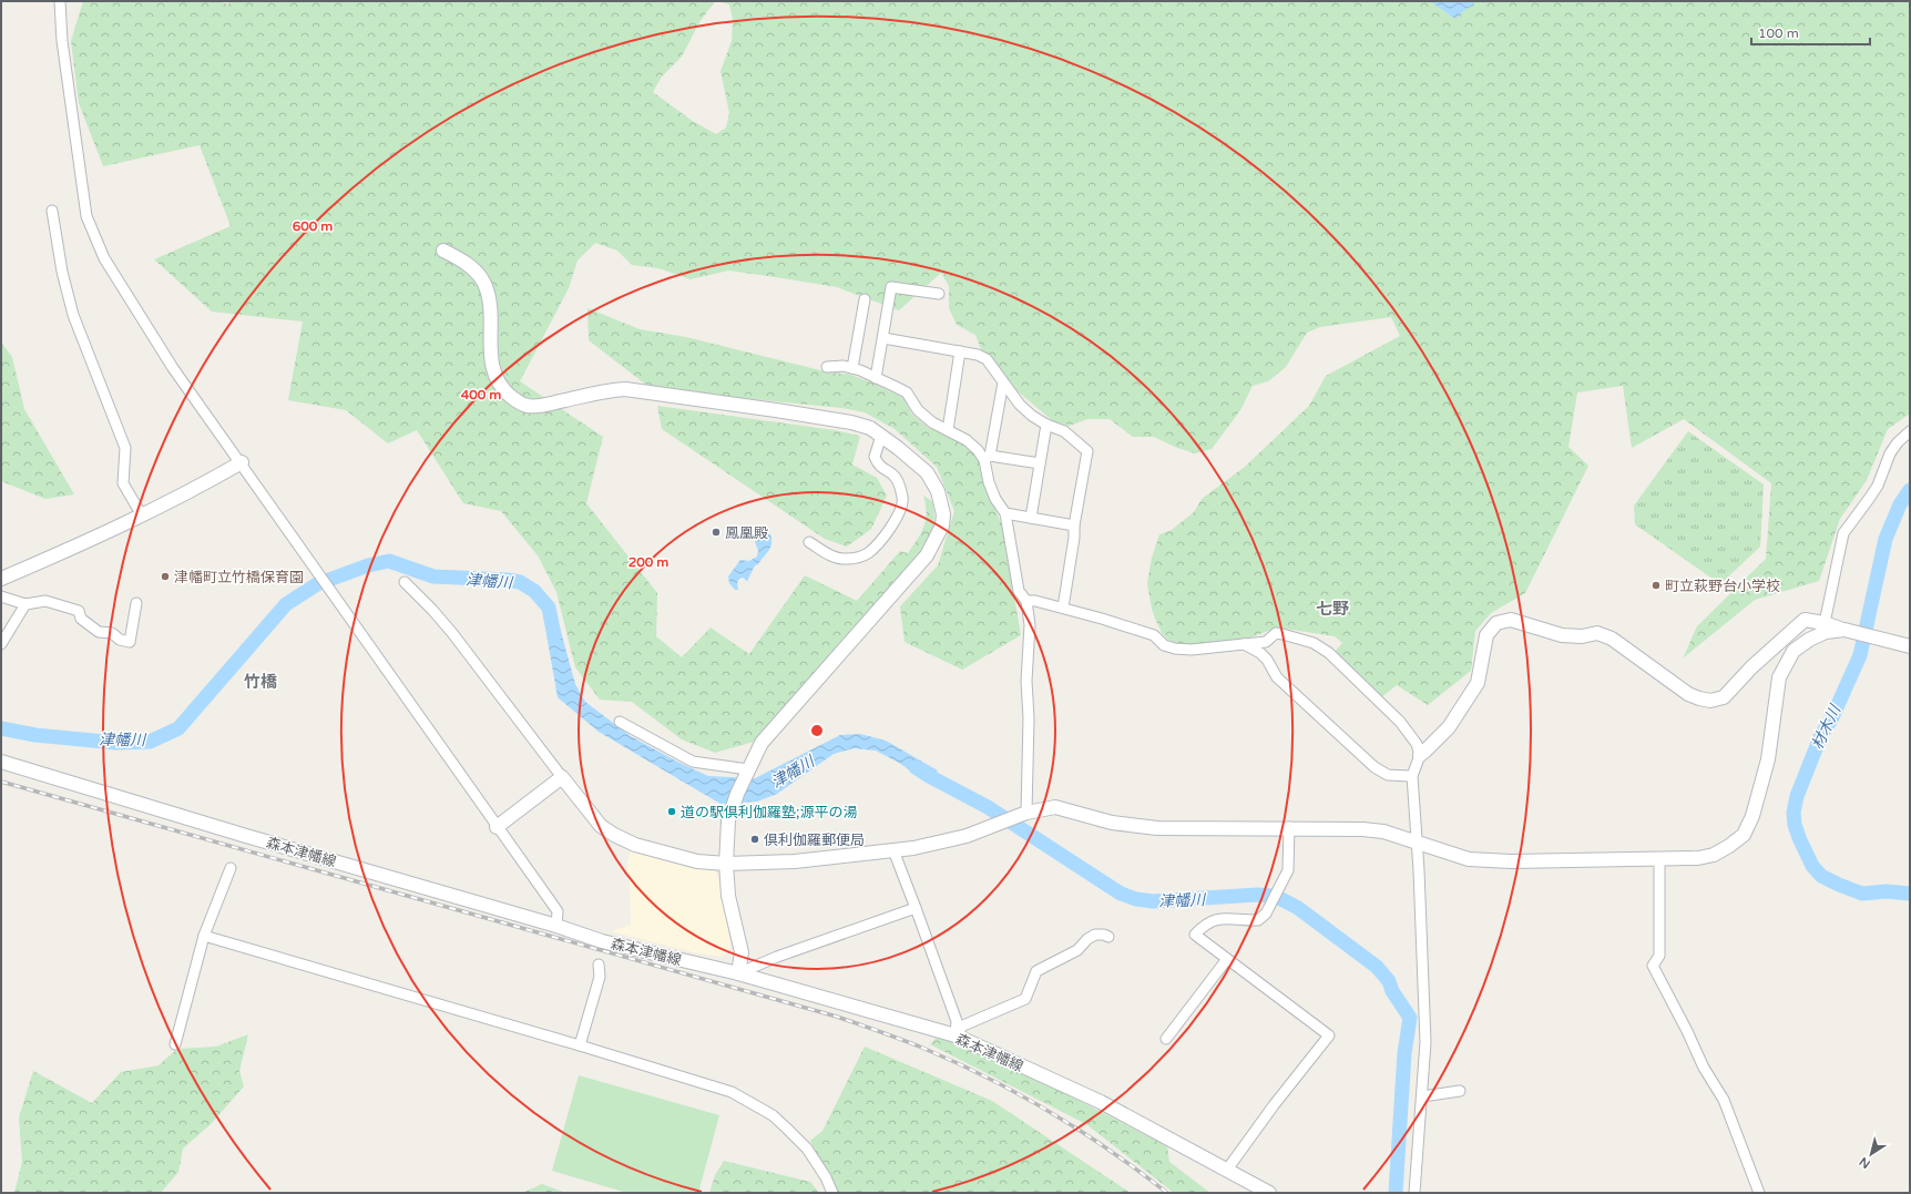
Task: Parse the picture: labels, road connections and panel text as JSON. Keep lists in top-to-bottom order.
{
  "streets": {
    "street": ["森本津幡線"]
  },
  "districts": ["七野", "竹橋"],
  "water": ["津幡川", "材木川"],
  "places": [
    "鳳凰殿",
    "津幡町立竹橋保育園",
    "町立萩野台小学校",
    "道の駅倶利伽羅塾;源平の湯",
    "倶利伽羅郵便局"
  ],
  "scale_bar": "100 m",
  "north": "bottom left",
  "rings": ["600 m", "400 m", "200 m"]
}
